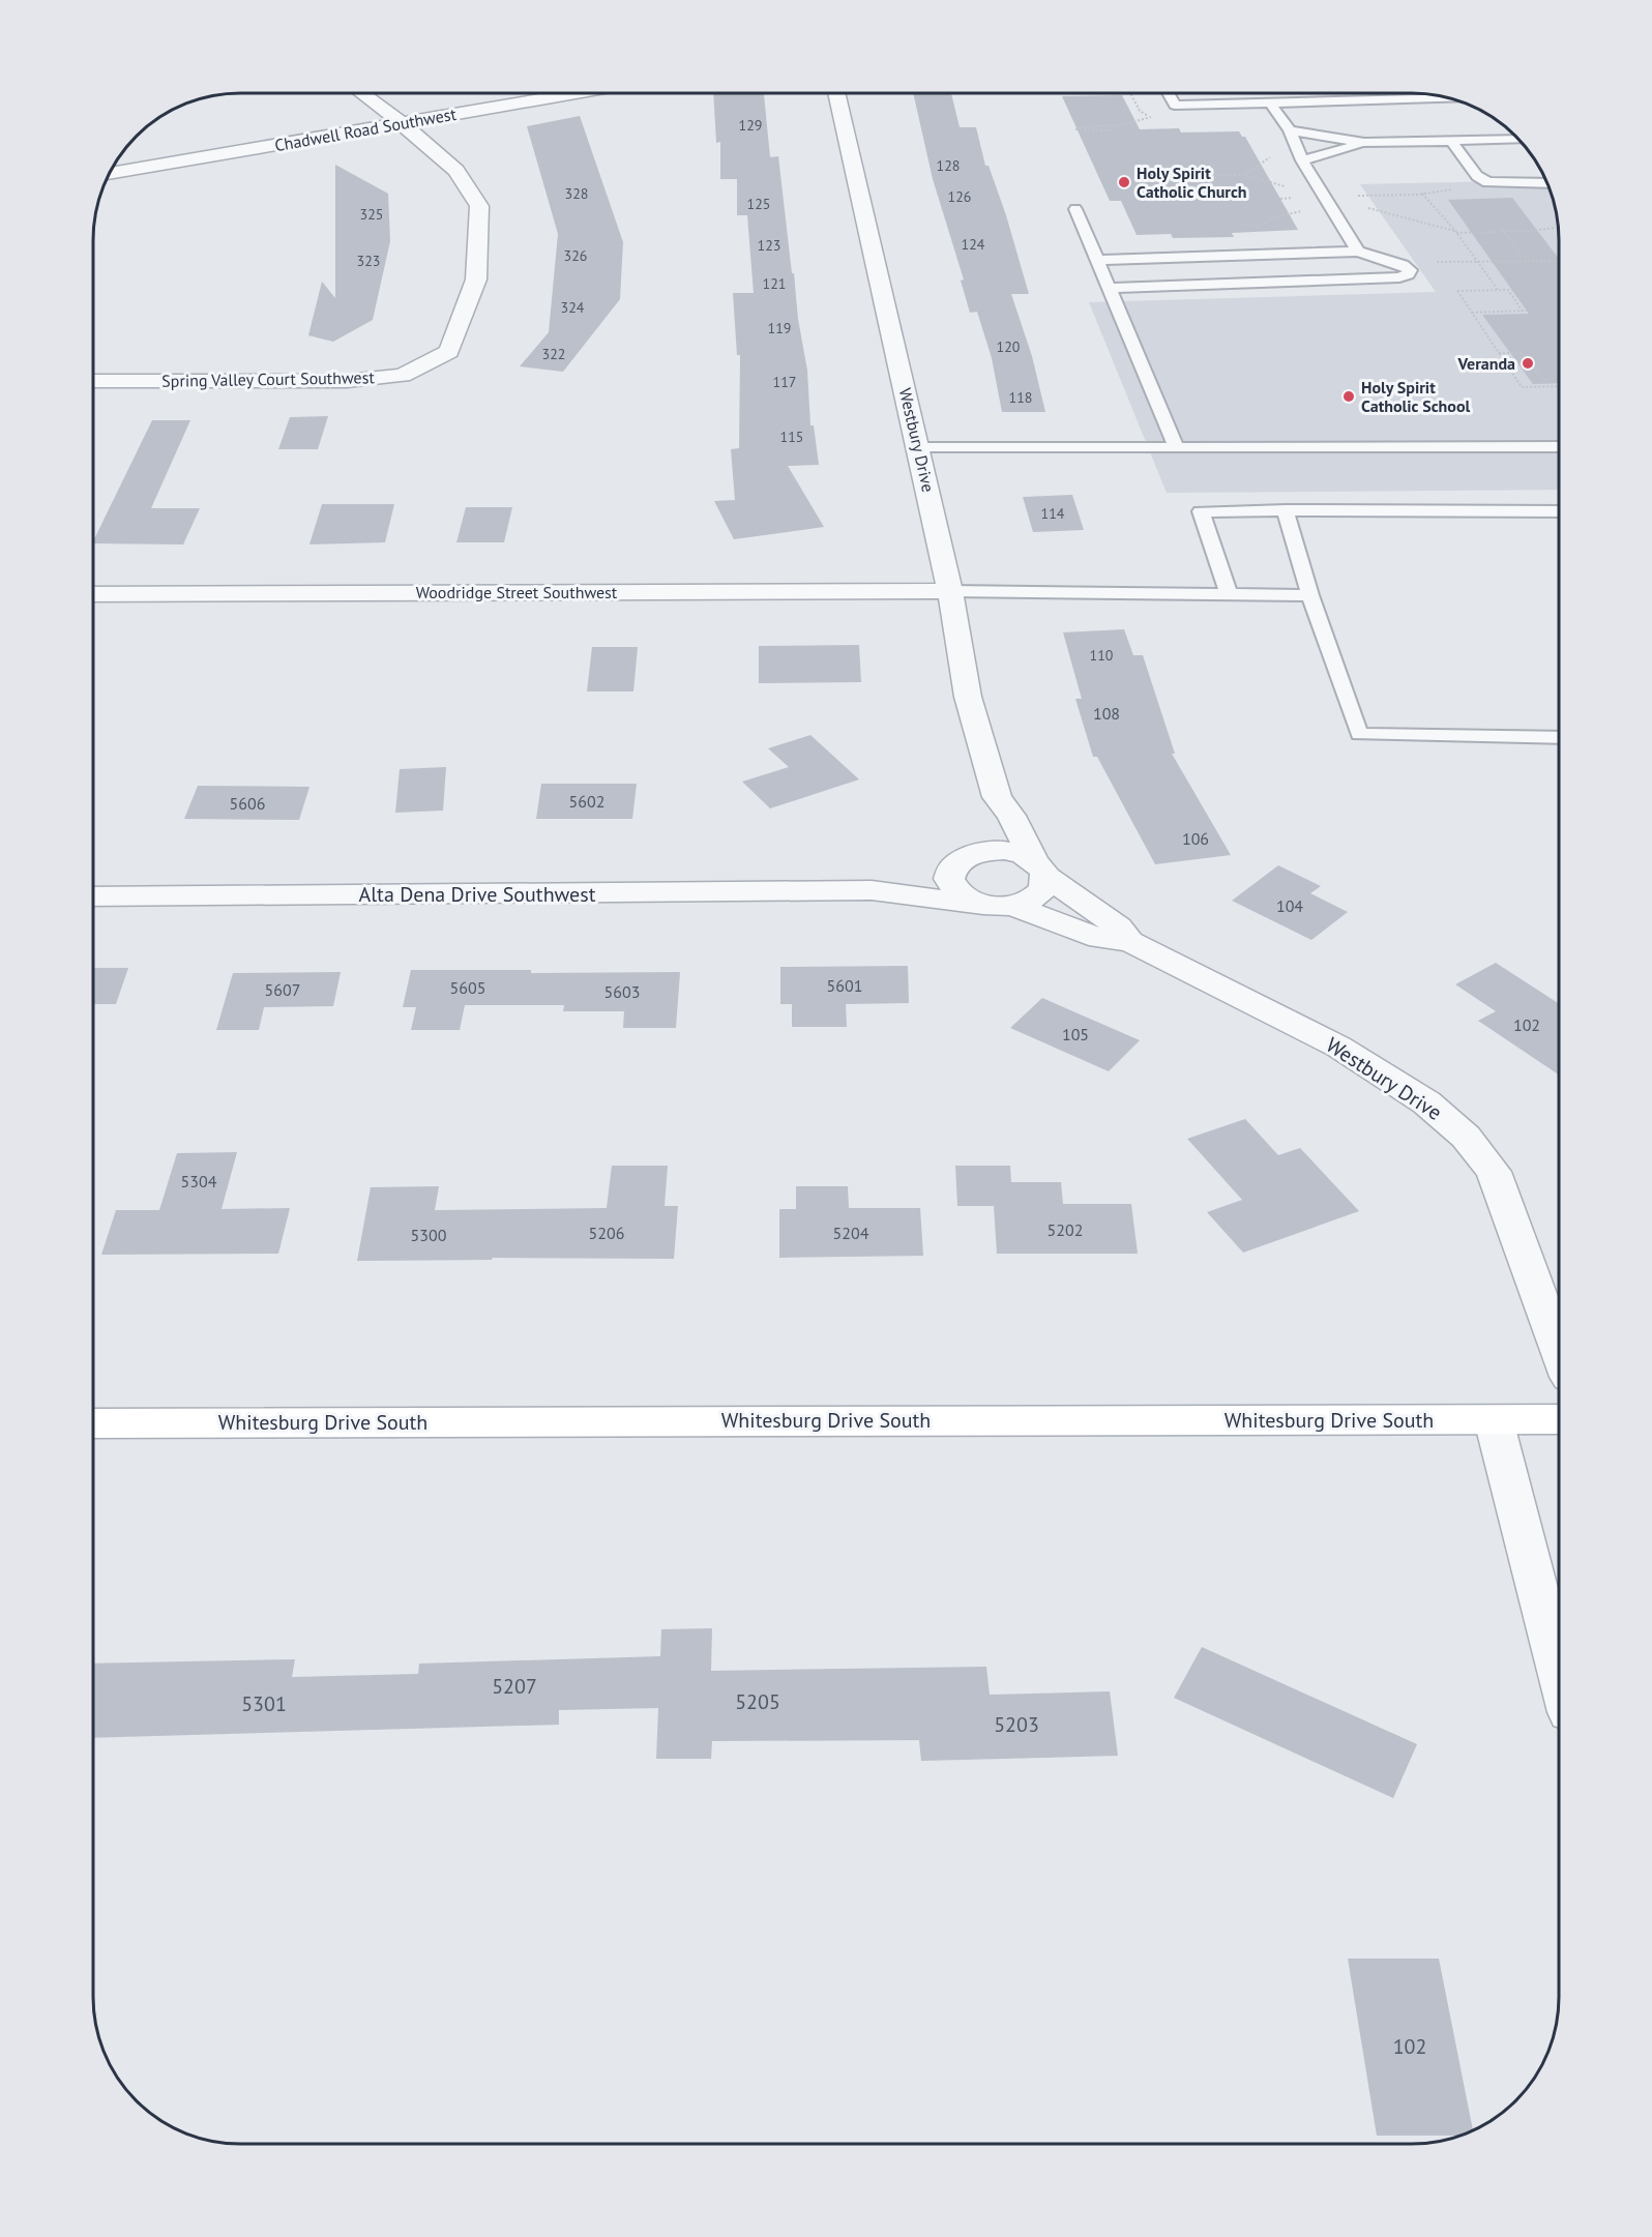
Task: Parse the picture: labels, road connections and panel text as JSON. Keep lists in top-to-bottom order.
{
  "streets": {
    "main road": ["Whitesburg Drive South"],
    "street": [
      "Chadwell Road Southwest",
      "Spring Valley Court Southwest",
      "Westbury Drive",
      "Woodridge Street Southwest",
      "Alta Dena Drive Southwest"
    ]
  },
  "crossings": [
    ["Chadwell Road Southwest", "Spring Valley Court Southwest"],
    ["Westbury Drive", "Woodridge Street Southwest"],
    ["Westbury Drive", "Alta Dena Drive Southwest"]
  ],
  "places": ["Holy Spirit Catholic Church", "Veranda", "Holy Spirit Catholic School"],
  "house_numbers": [
    "129",
    "128",
    "328",
    "126",
    "125",
    "325",
    "124",
    "123",
    "326",
    "323",
    "121",
    "324",
    "119",
    "120",
    "322",
    "117",
    "118",
    "115",
    "114",
    "110",
    "108",
    "5602",
    "5606",
    "106",
    "104",
    "5601",
    "5605",
    "5607",
    "5603",
    "102",
    "105",
    "5304",
    "5202",
    "5206",
    "5204",
    "5300",
    "5207",
    "5205",
    "5301",
    "5203",
    "102"
  ]
}
